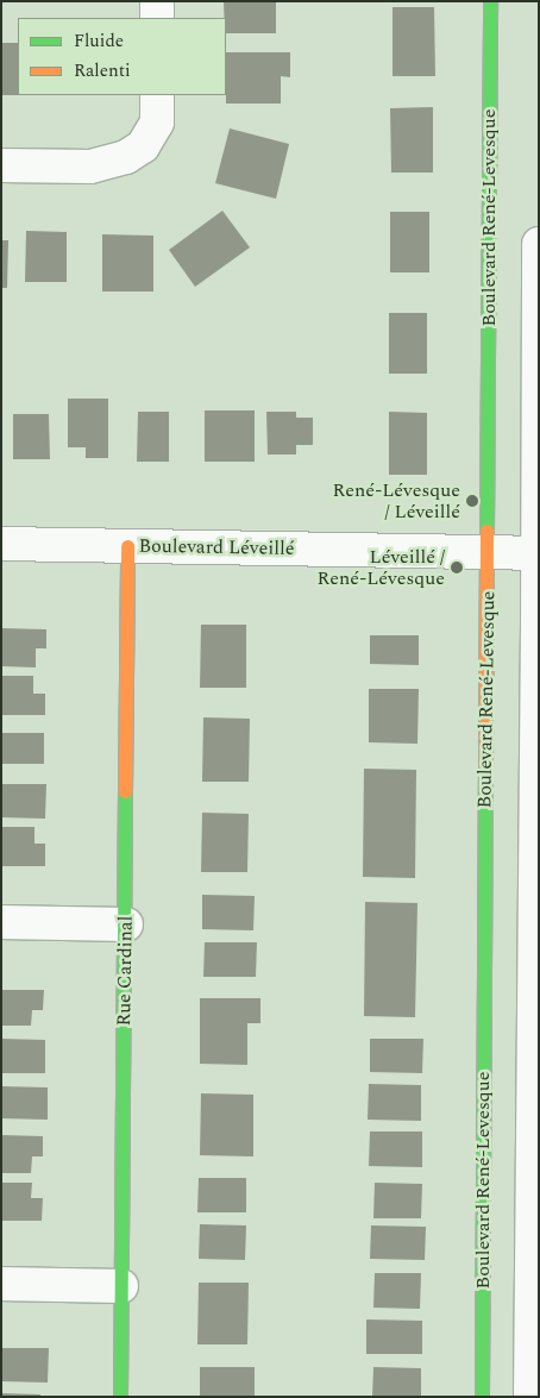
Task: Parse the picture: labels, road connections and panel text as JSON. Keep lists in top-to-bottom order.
{
  "streets": {
    "street": ["Boulevard René-Levesque", "Boulevard Léveillé", "Rue Cardinal"]
  },
  "crossings": [
    ["Boulevard René-Levesque", "Boulevard Léveillé"],
    ["Boulevard Léveillé", "Rue Cardinal"]
  ],
  "places": ["René-Lévesque / Léveillé", "Léveillé / René-Lévesque"],
  "legend": ["Fluide", "Ralenti"]
}
